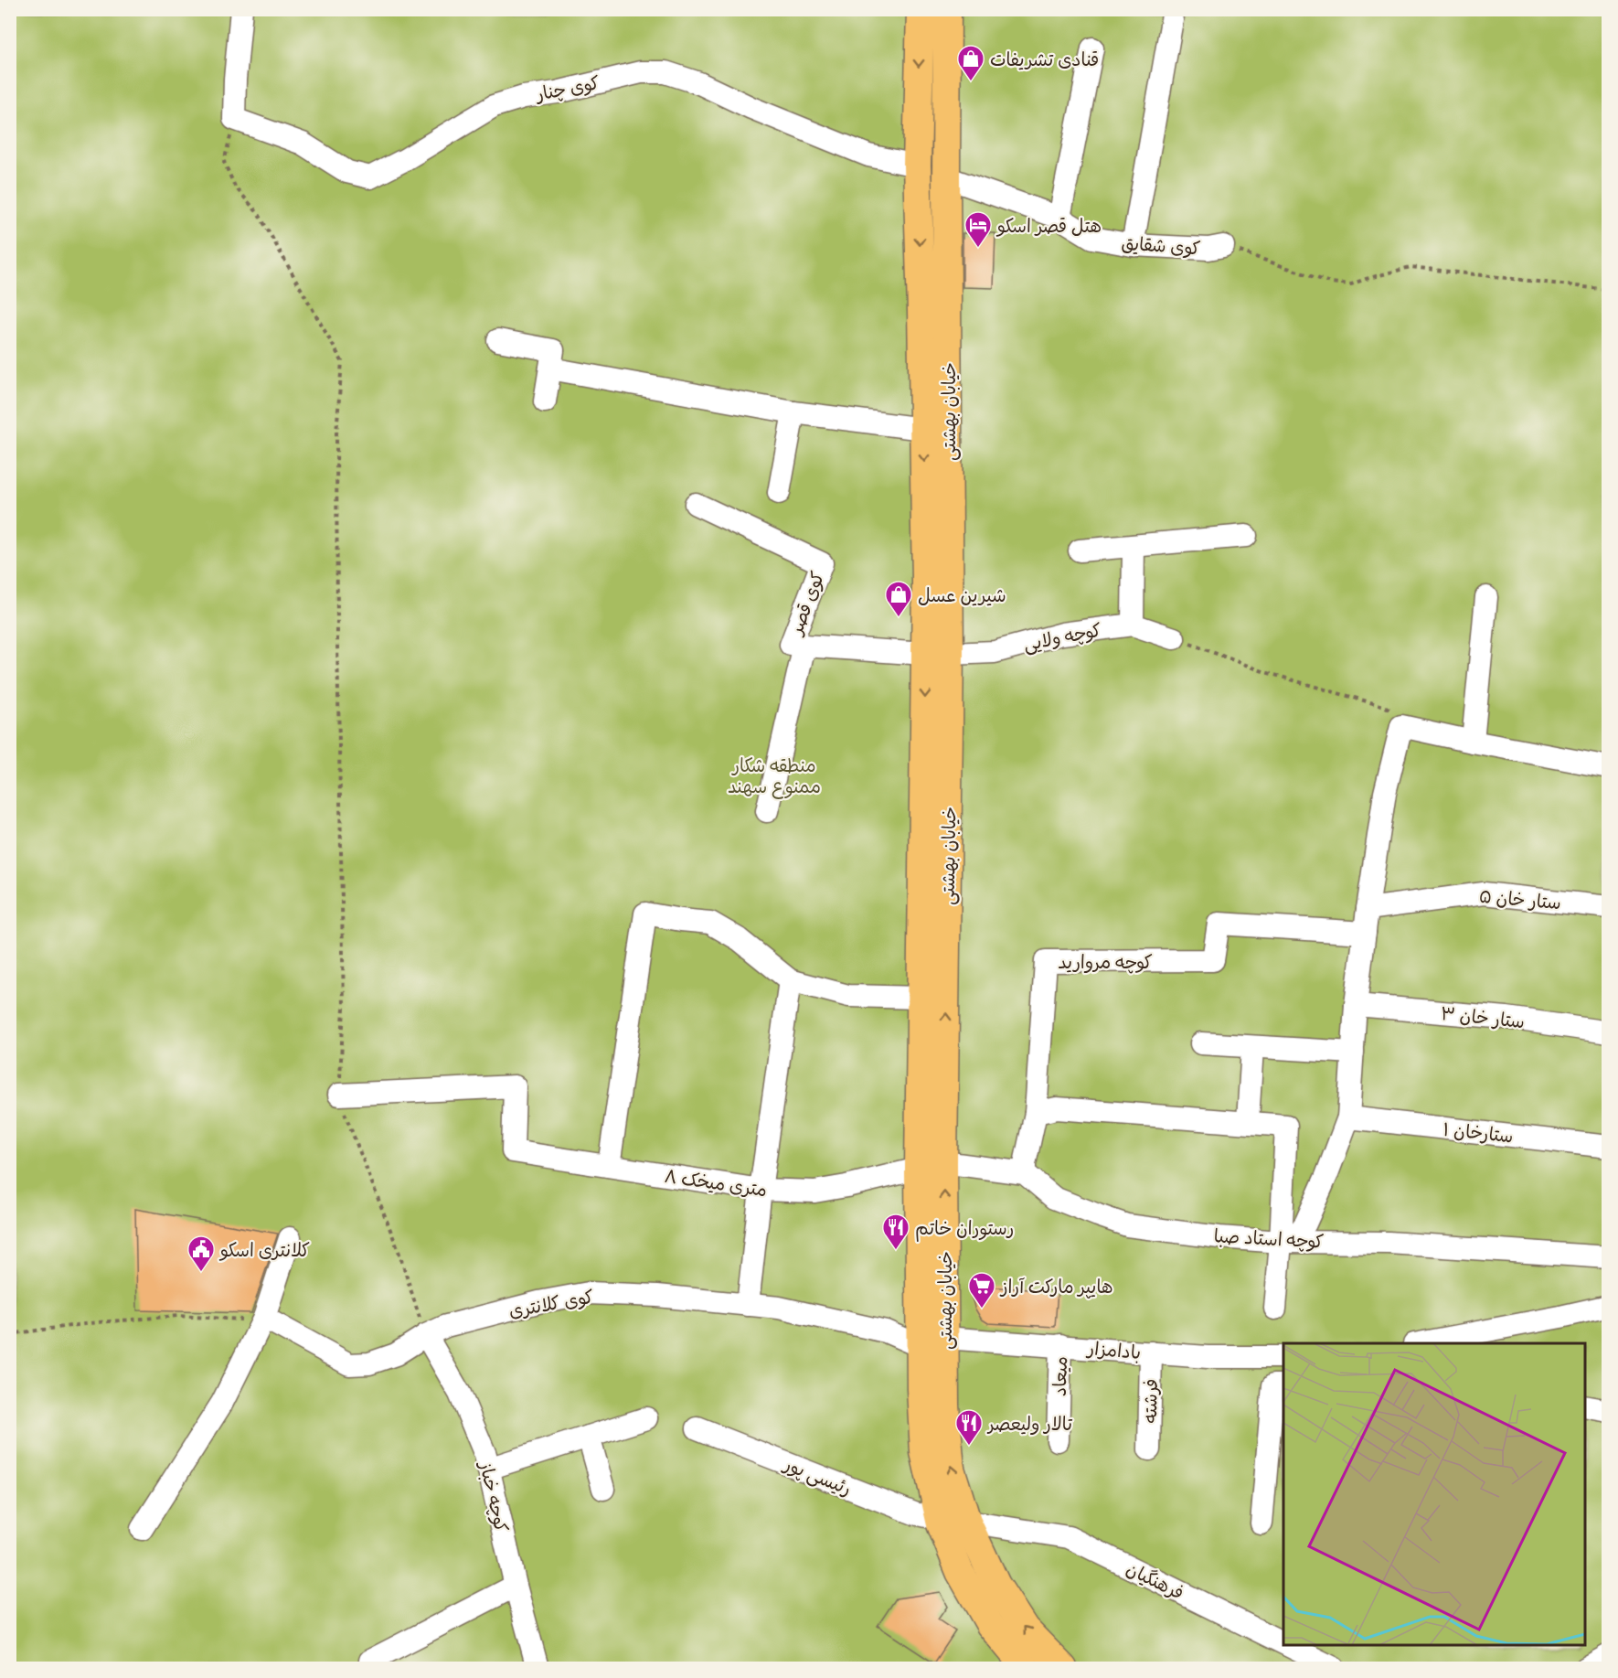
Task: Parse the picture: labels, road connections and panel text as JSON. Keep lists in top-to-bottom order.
{
  "streets": {
    "main road": ["خیابان بهشتی"],
    "street": [
      "کوی چنار",
      "کوی شقایق",
      "کوی قصر",
      "کوچه ولایی",
      "ستار خان ۵",
      "کوچه مروارید",
      "ستار خان ۳",
      "ستارخان ۱",
      "۸ متری میخک",
      "کوچه استاد صبا",
      "کوی کلانتری",
      "بادامزار",
      "میعاد",
      "فرشته",
      "رئیسی پور",
      "کوچه خباز",
      "فرهنگیان"
    ]
  },
  "crossings": [
    ["کوی چنار", "خیابان بهشتی"],
    ["کوی شقایق", "خیابان بهشتی"],
    ["خیابان بهشتی", "کوی قصر"],
    ["خیابان بهشتی", "کوچه ولایی"],
    ["خیابان بهشتی", "۸ متری میخک"],
    ["خیابان بهشتی", "کوی کلانتری"],
    ["خیابان بهشتی", "بادامزار"],
    ["خیابان بهشتی", "رئیسی پور"],
    ["خیابان بهشتی", "فرهنگیان"],
    ["کوی قصر", "کوچه ولایی"],
    ["کوی کلانتری", "بادامزار"],
    ["کوی کلانتری", "کوچه خباز"],
    ["بادامزار", "میعاد"],
    ["بادامزار", "فرشته"]
  ],
  "parks": ["منطقه شکار ممنوع سهند"],
  "places": {
    "shop": ["قنادی تشریفات", "شیرین عسل"],
    "hotel": ["هتل قصر اسکو"],
    "restaurant": ["رستوران خاتم", "تالار ولیعصر"],
    "public building": ["کلانتری اسکو"],
    "supermarket": ["هایپر مارکت آراز"]
  }
}
